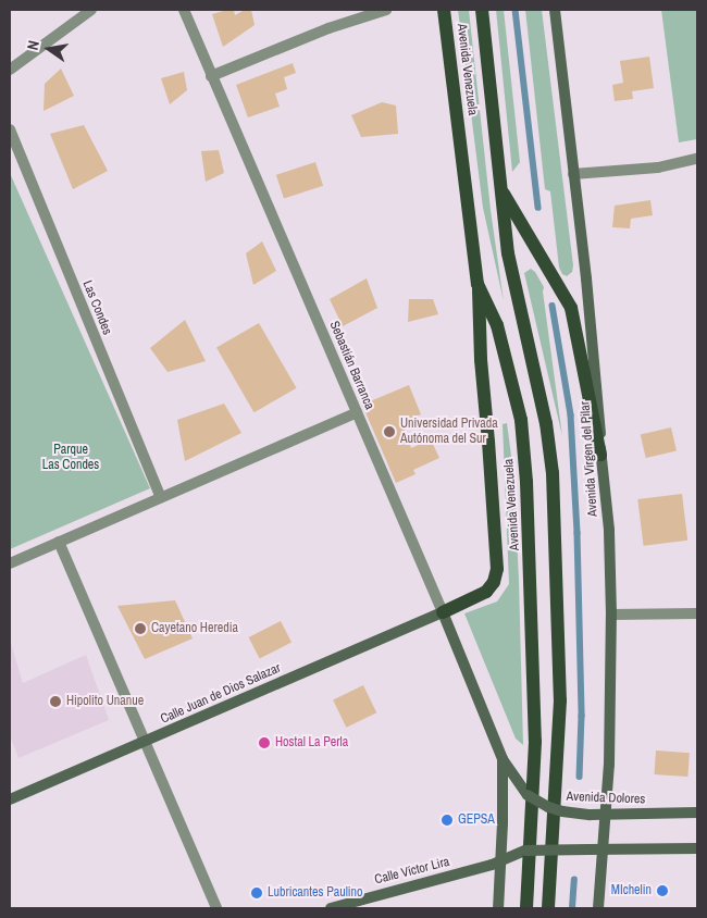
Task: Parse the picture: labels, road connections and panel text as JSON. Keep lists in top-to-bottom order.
{
  "streets": {
    "main road": [
      "Avenida Venezuela",
      "Sebastián Barranca",
      "Avenida Virgen del Pilar",
      "Calle Juan de Dios Salazar",
      "Avenida Dolores",
      "Calle Víctor Lira"
    ],
    "street": ["Las Condes"]
  },
  "crossings": [
    ["Sebastián Barranca", "Calle Juan de Dios Salazar"],
    ["Sebastián Barranca", "Avenida Dolores"],
    ["Sebastián Barranca", "Calle Víctor Lira"],
    ["Avenida Virgen del Pilar", "Avenida Dolores"]
  ],
  "parks": ["Parque Las Condes"],
  "places": [
    "Universidad Privada Autónoma del Sur",
    "Cayetano Heredia",
    "Hipolito Unanue",
    "Hostal La Perla",
    "GEPSA",
    "MIchelin",
    "Lubricantes Paulino"
  ],
  "north": "left"
}
